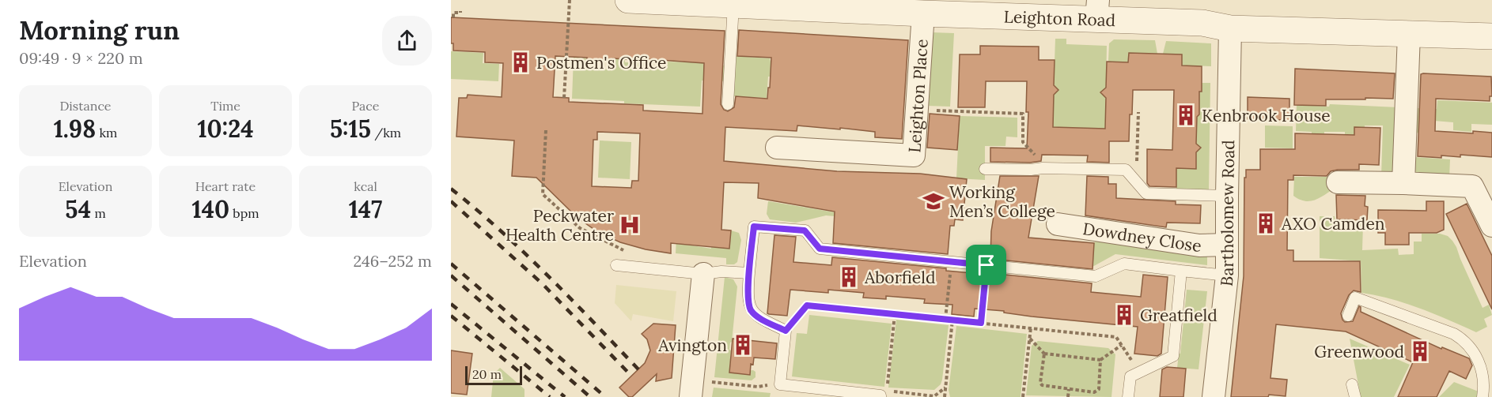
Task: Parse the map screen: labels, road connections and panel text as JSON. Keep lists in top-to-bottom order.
{
  "streets": {
    "street": [
      "Leighton Road",
      "Leighton Place",
      "Bartholomew Road",
      "Dowdney Close"
    ]
  },
  "crossings": [
    ["Leighton Road", "Leighton Place"],
    ["Leighton Road", "Bartholomew Road"],
    ["Bartholomew Road", "Dowdney Close"]
  ],
  "places": {
    "building": [
      "Postmen's Office",
      "Kenbrook House",
      "AXO Camden",
      "Aborfield",
      "Greatfield",
      "Avington",
      "Greenwood"
    ],
    "school or university": ["Working Men’s College"],
    "hospital": ["Peckwater Health Centre"]
  },
  "scale_bar": "20 m",
  "page": {
    "heading": ["Morning run", "09:49 · 9 × 220 m"],
    "stats": [
      ["Distance", "1.98 km"],
      ["Time", "10:24"],
      ["Pace", "5:15 /km"],
      ["Elevation", "54 m"],
      ["Heart rate", "140 bpm"],
      ["kcal", "147"]
    ],
    "chart": ["Elevation", "246–252 m"],
    "scale": "20 m"
  }
}
